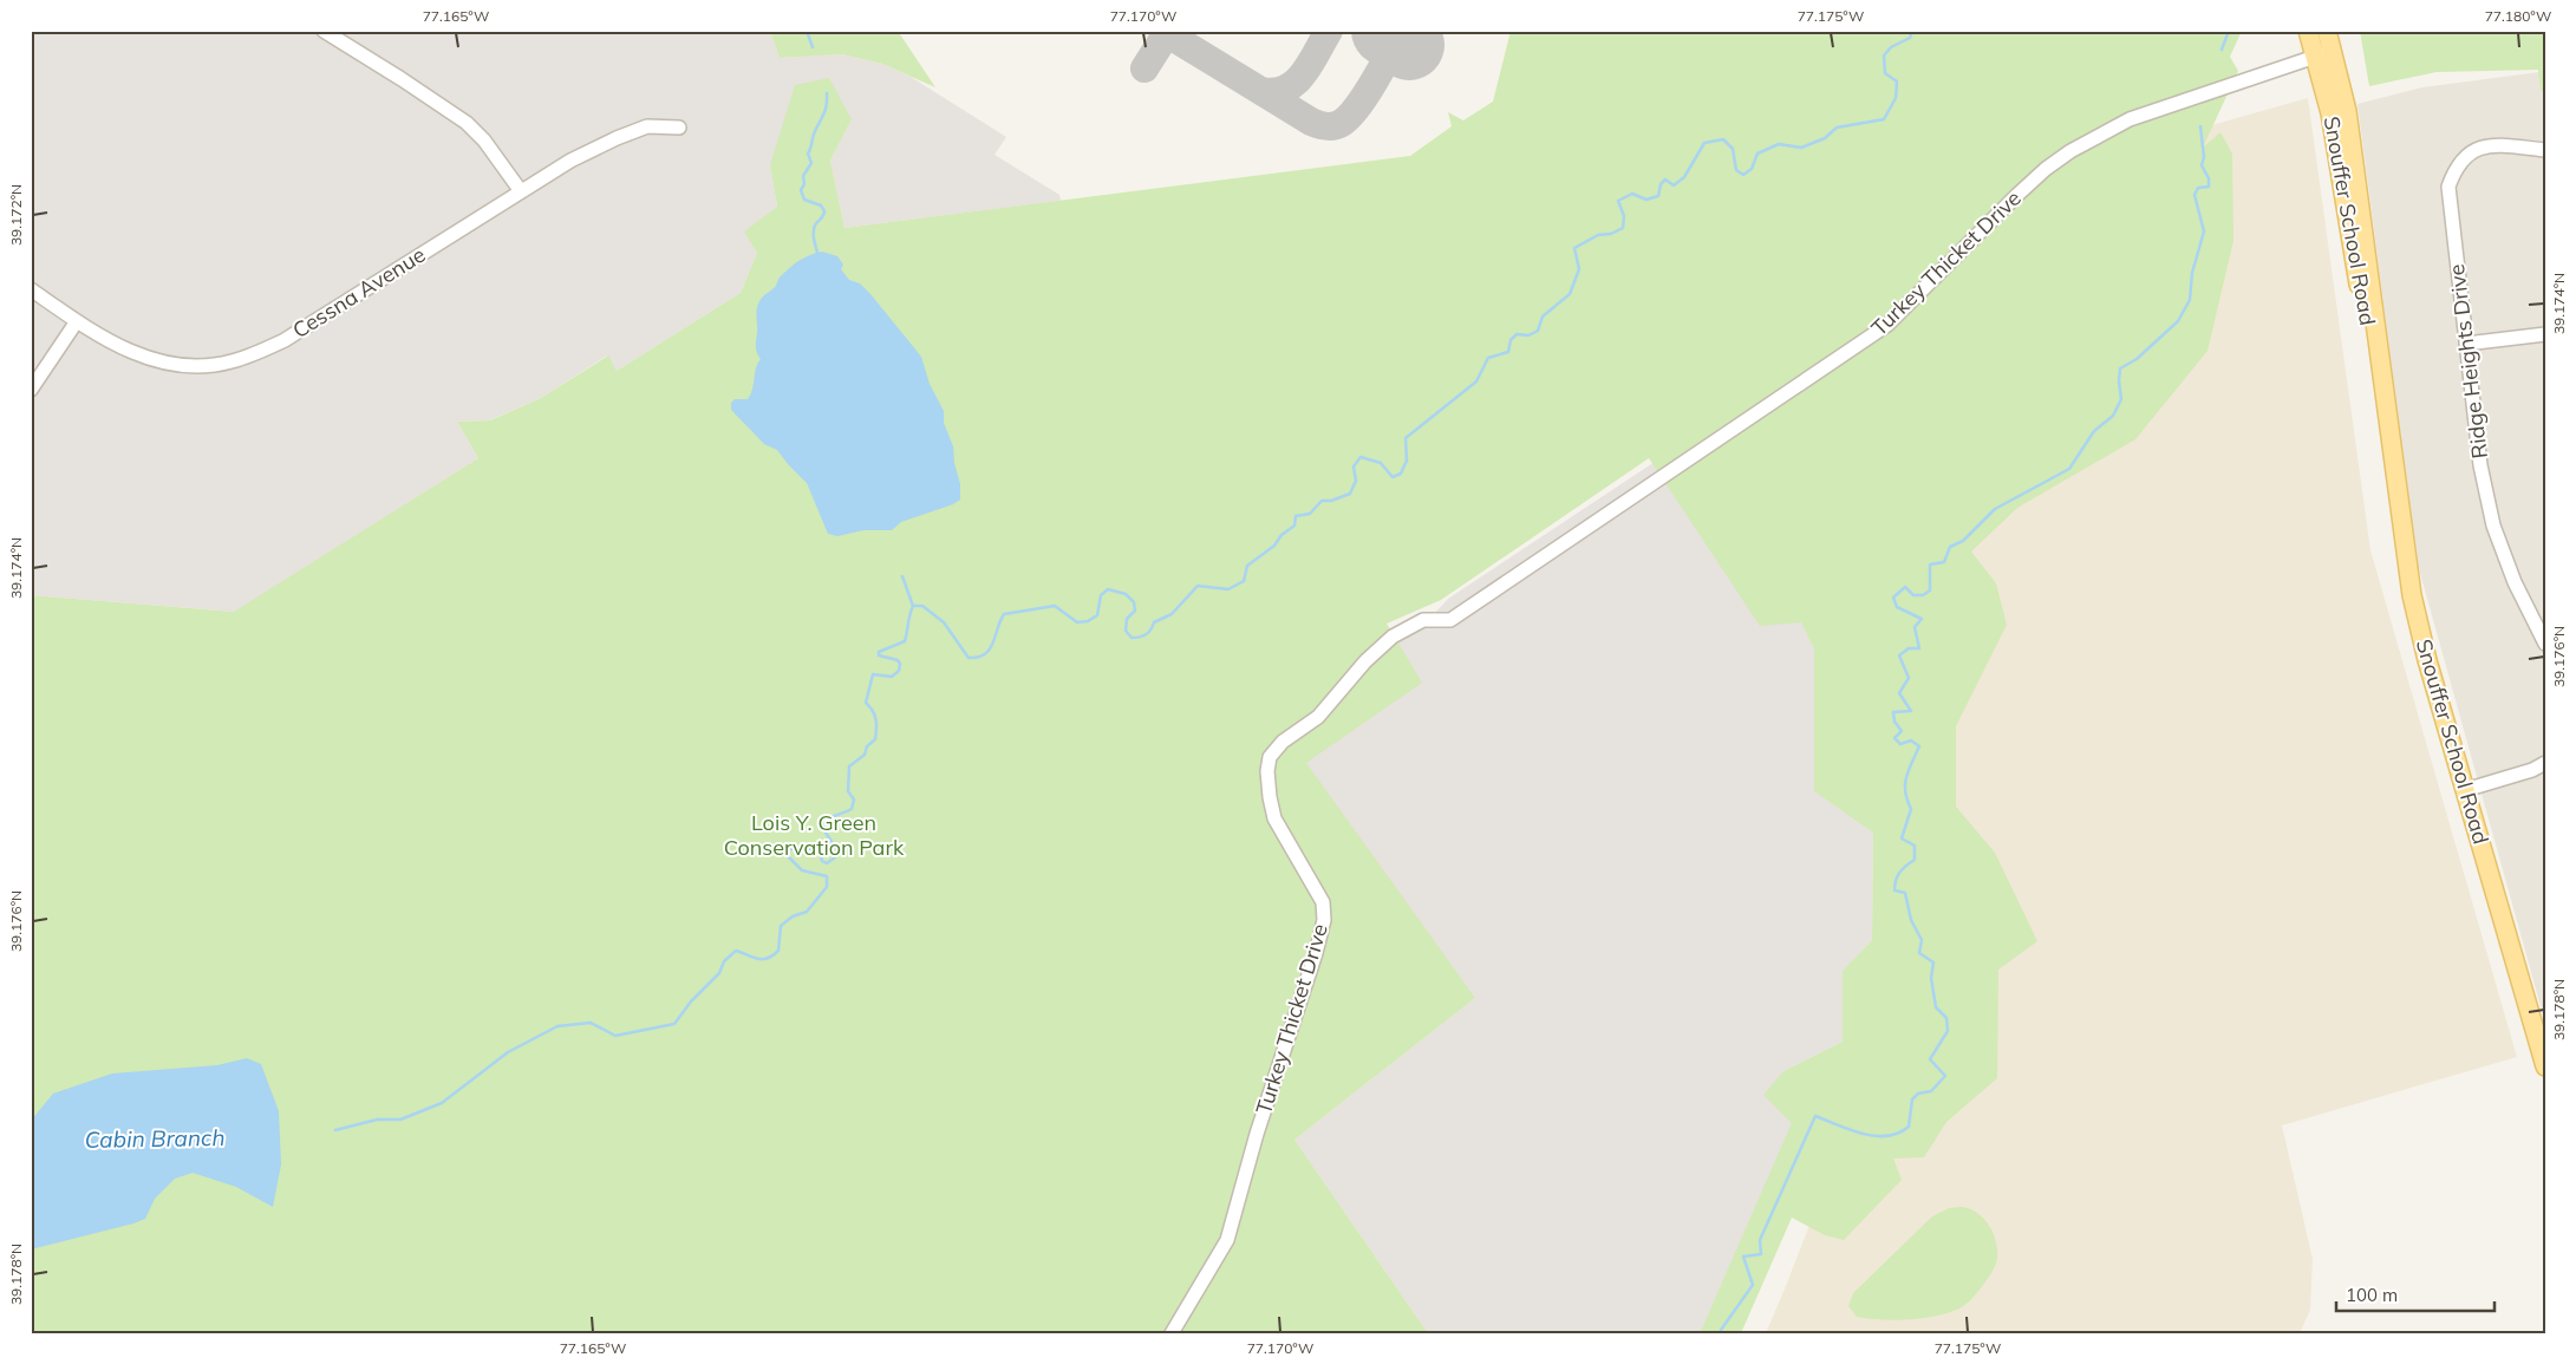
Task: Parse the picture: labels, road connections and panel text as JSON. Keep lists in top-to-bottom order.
{
  "streets": {
    "main road": ["Snouffer School Road"],
    "street": ["Turkey Thicket Drive", "Cessna Avenue", "Ridge Heights Drive"]
  },
  "crossings": [
    ["Snouffer School Road", "Turkey Thicket Drive"]
  ],
  "water": ["Cabin Branch"],
  "parks": ["Lois Y. Green Conservation Park"],
  "scale_bar": "100 m",
  "coordinates": [
    "77.165°W",
    "77.170°W",
    "77.175°W",
    "77.180°W",
    "39.172°N",
    "39.174°N",
    "39.176°N",
    "39.178°N"
  ]
}
